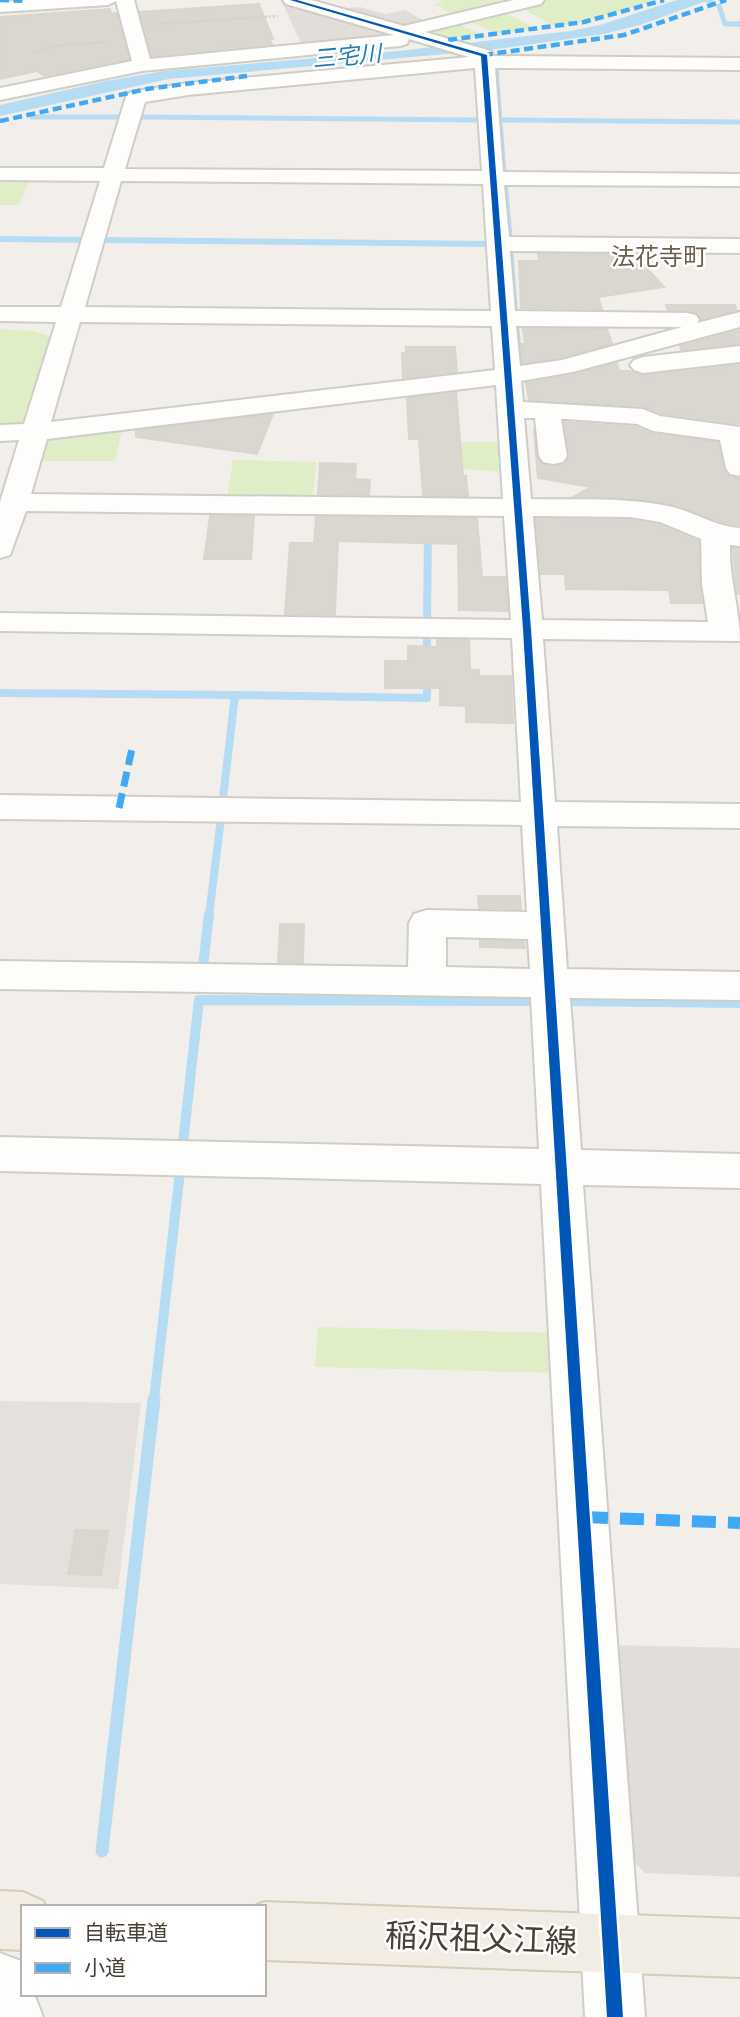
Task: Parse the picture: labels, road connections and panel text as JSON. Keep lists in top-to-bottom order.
{
  "streets": {
    "main road": ["稲沢祖父江線"]
  },
  "districts": ["法花寺町"],
  "water": ["三宅川"],
  "legend": ["自転車道", "小道"]
}
